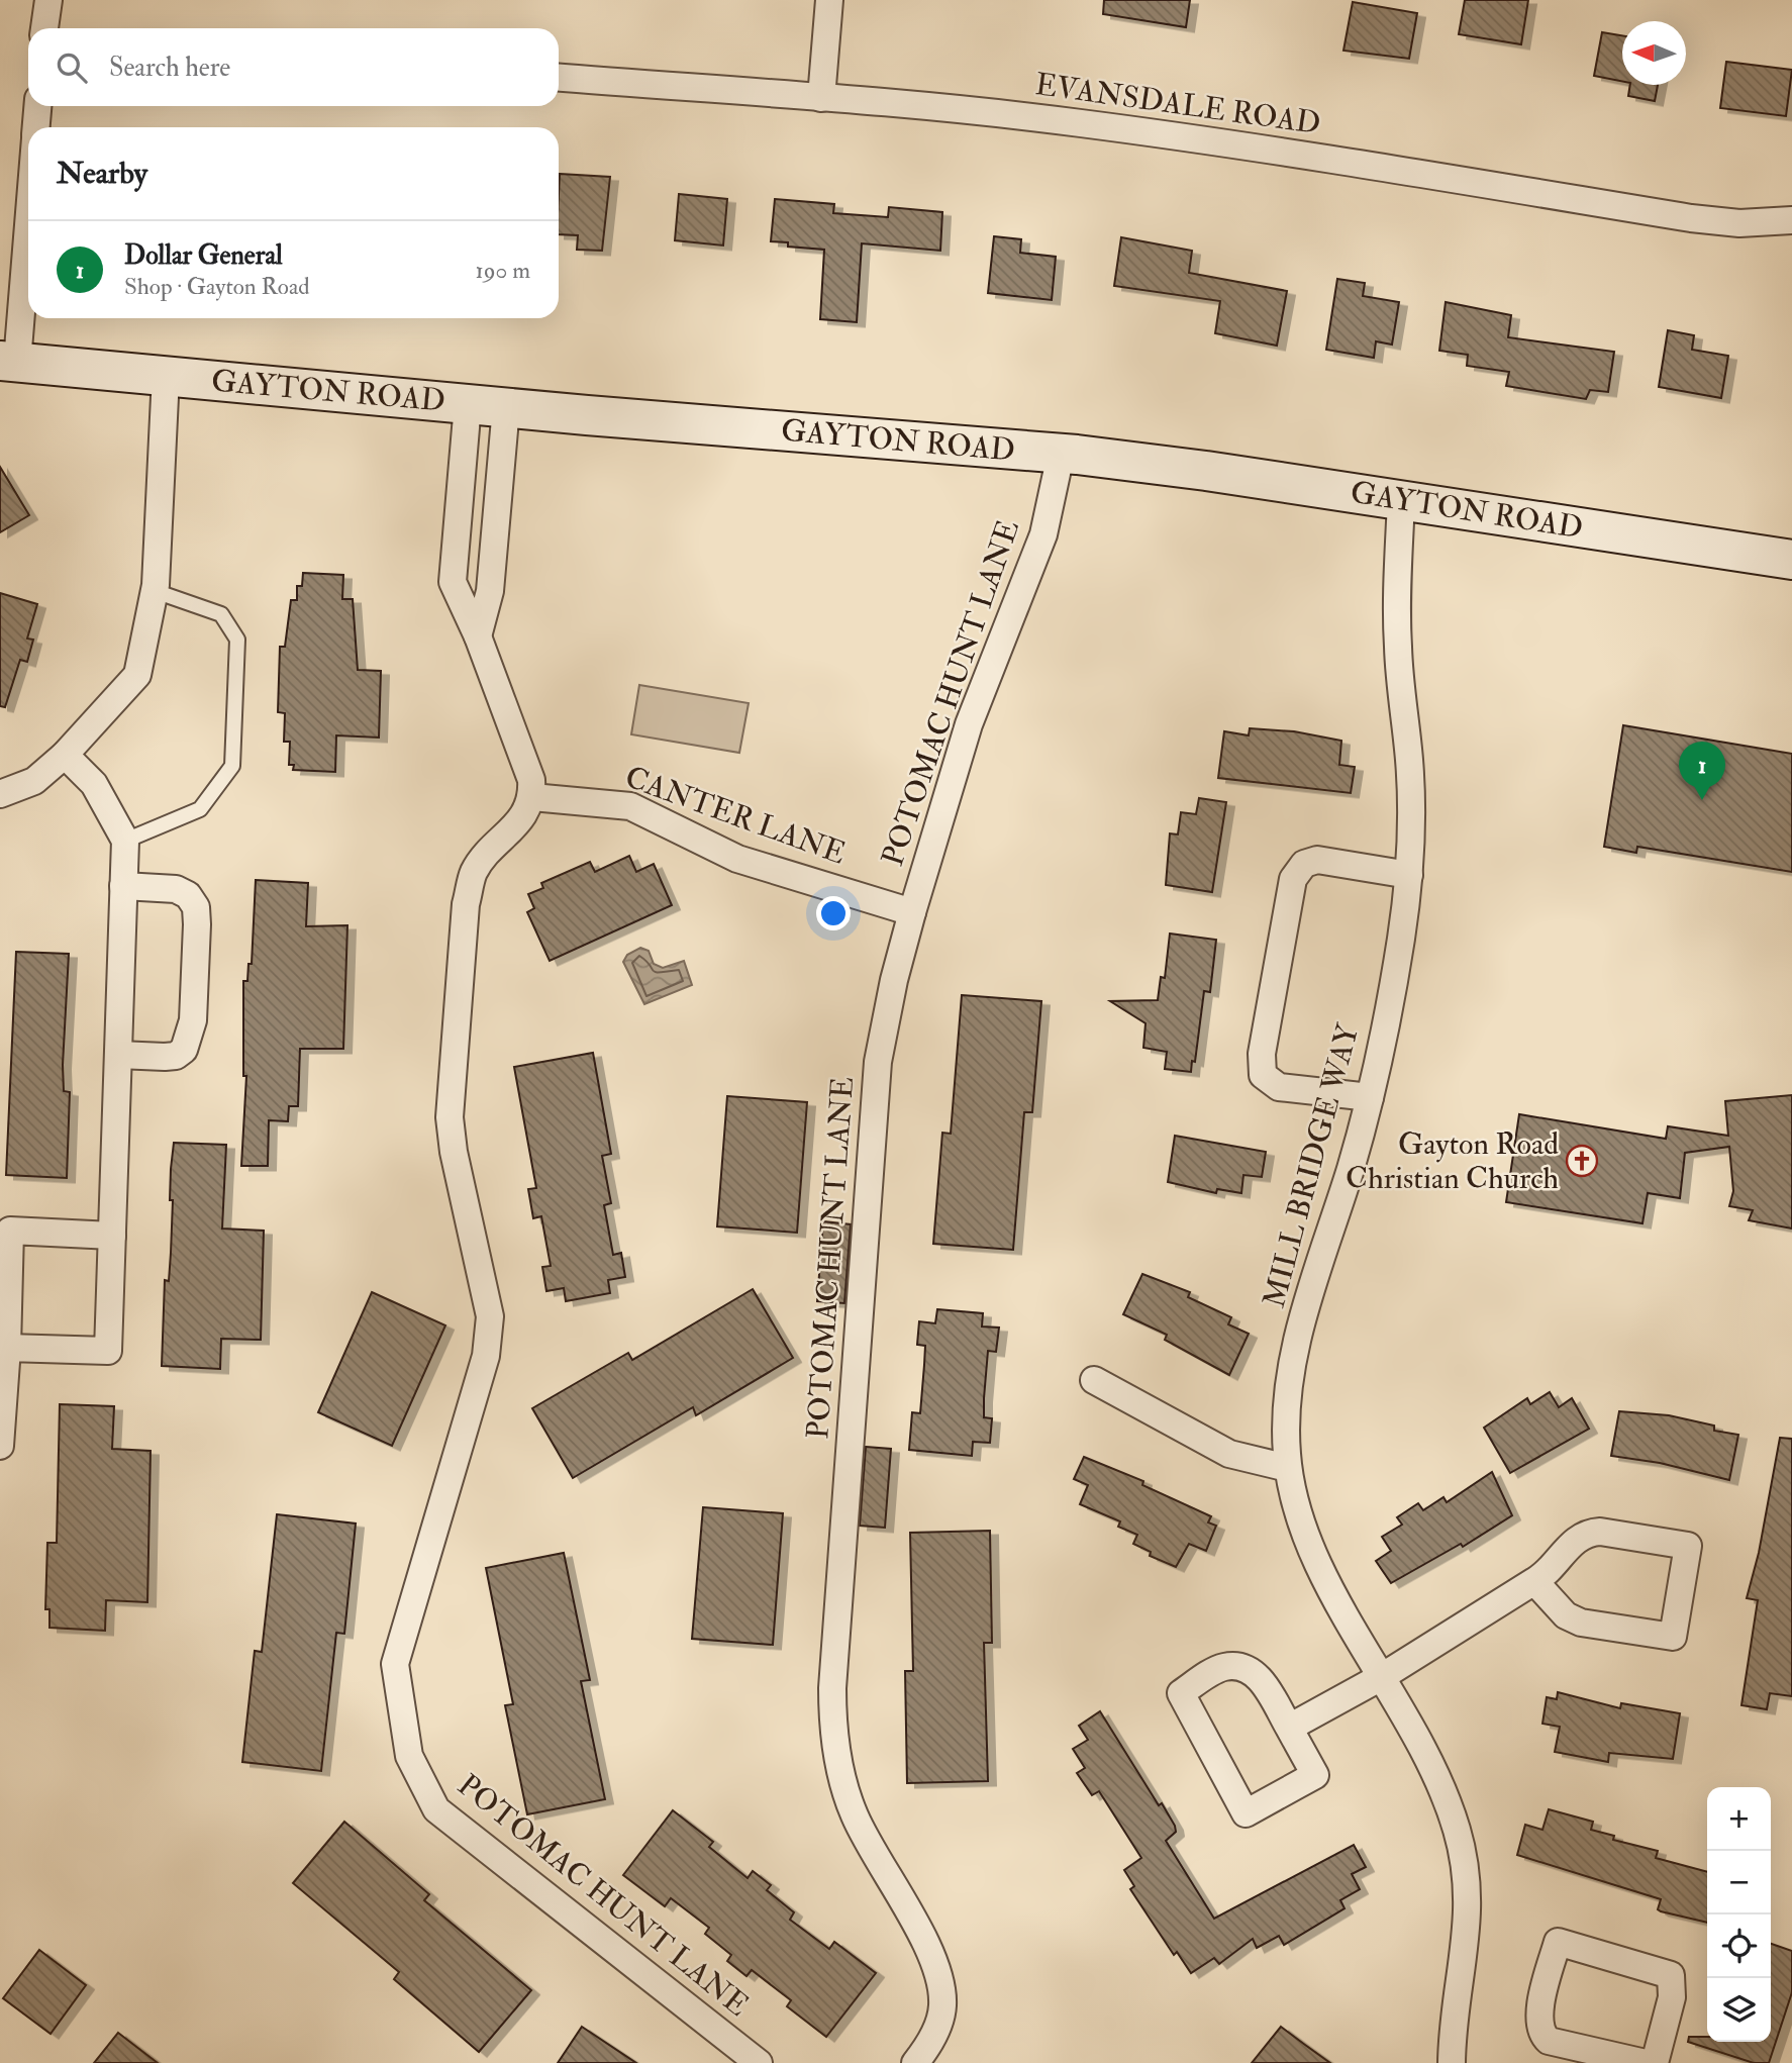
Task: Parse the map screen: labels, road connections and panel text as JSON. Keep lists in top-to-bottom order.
{
  "streets": {
    "street": [
      "EVANSDALE ROAD",
      "GAYTON ROAD",
      "POTOMAC HUNT LANE",
      "CANTER LANE",
      "MILL BRIDGE WAY"
    ]
  },
  "crossings": [
    ["GAYTON ROAD", "POTOMAC HUNT LANE"],
    ["GAYTON ROAD", "MILL BRIDGE WAY"],
    ["POTOMAC HUNT LANE", "CANTER LANE"]
  ],
  "places": {
    "church": ["Gayton Road Christian Church"]
  },
  "north": "left",
  "page": {
    "search": "Search here",
    "heading": "Nearby",
    "list": [
      {
        "mark": "1",
        "name": "Dollar General",
        "note": "Shop · Gayton Road",
        "value": "190 m"
      }
    ],
    "pins": "1",
    "map_buttons": ["+", "−"]
  }
}
